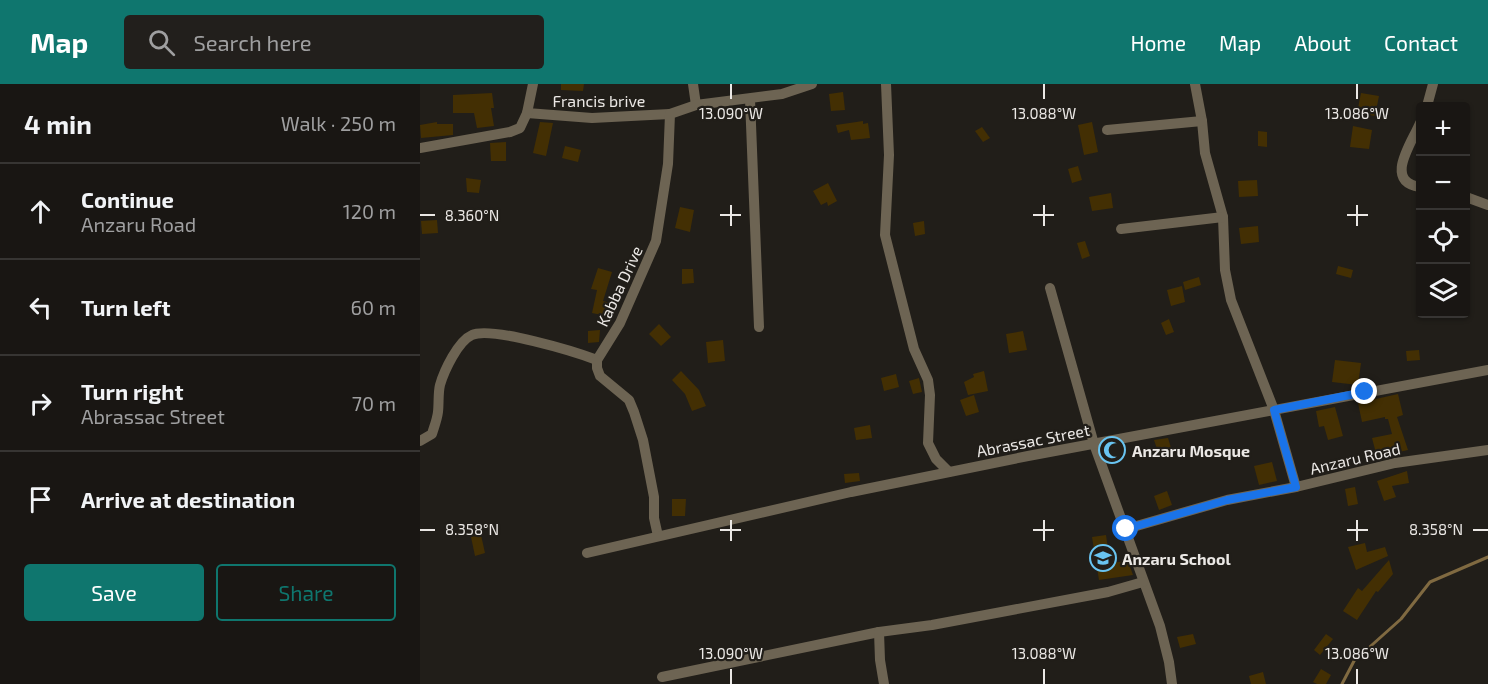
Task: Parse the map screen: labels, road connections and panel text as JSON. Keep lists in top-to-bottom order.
{
  "streets": {
    "street": [
      "Francis brive",
      "Kabba Drive",
      "Abrassac Street",
      "Anzaru Road"
    ]
  },
  "crossings": [
    ["Francis brive", "Kabba Drive"]
  ],
  "places": {
    "mosque": ["Anzaru Mosque"],
    "school or university": ["Anzaru School"]
  },
  "page": {
    "header": "Map",
    "search": "Search here",
    "nav": [
      "Home",
      "Map",
      "About",
      "Contact"
    ],
    "heading": ["4 min", "Walk · 250 m"],
    "map_buttons": ["+", "−"],
    "list": [
      ["Continue", "Anzaru Road", "120 m"],
      ["Turn left", "60 m"],
      ["Turn right", "Abrassac Street", "70 m"],
      "Arrive at destination"
    ],
    "buttons": ["Save", "Share"]
  },
  "coordinates": [
    "13.090°W",
    "13.088°W",
    "13.086°W",
    "8.360°N",
    "8.358°N"
  ]
}
